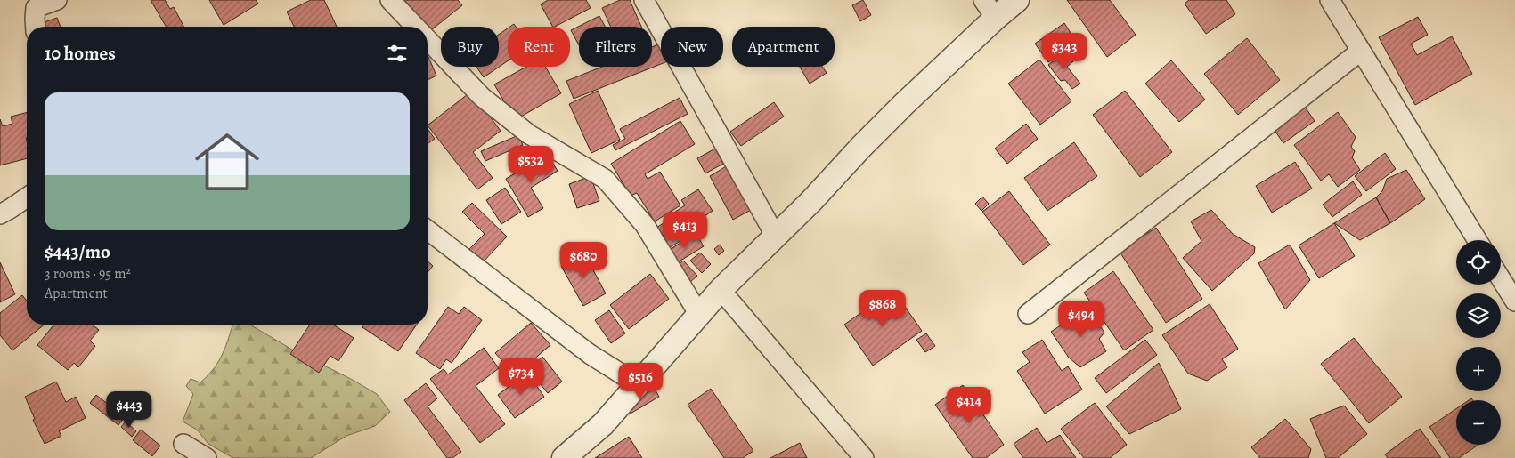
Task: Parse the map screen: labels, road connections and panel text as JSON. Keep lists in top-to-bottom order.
{
  "page": {
    "chip": [
      "Buy",
      "Rent",
      "Filters",
      "New",
      "Apartment"
    ],
    "heading": "10 homes",
    "price": [
      "$343",
      "$532",
      "$413",
      "$680",
      "$868",
      "$494",
      "$734",
      "$516",
      "$414",
      "$443"
    ],
    "list": [
      {
        "name": "$443/mo",
        "note": "3 rooms · 95 m² · Apartment"
      }
    ],
    "map_buttons": ["+", "−"]
  }
}
